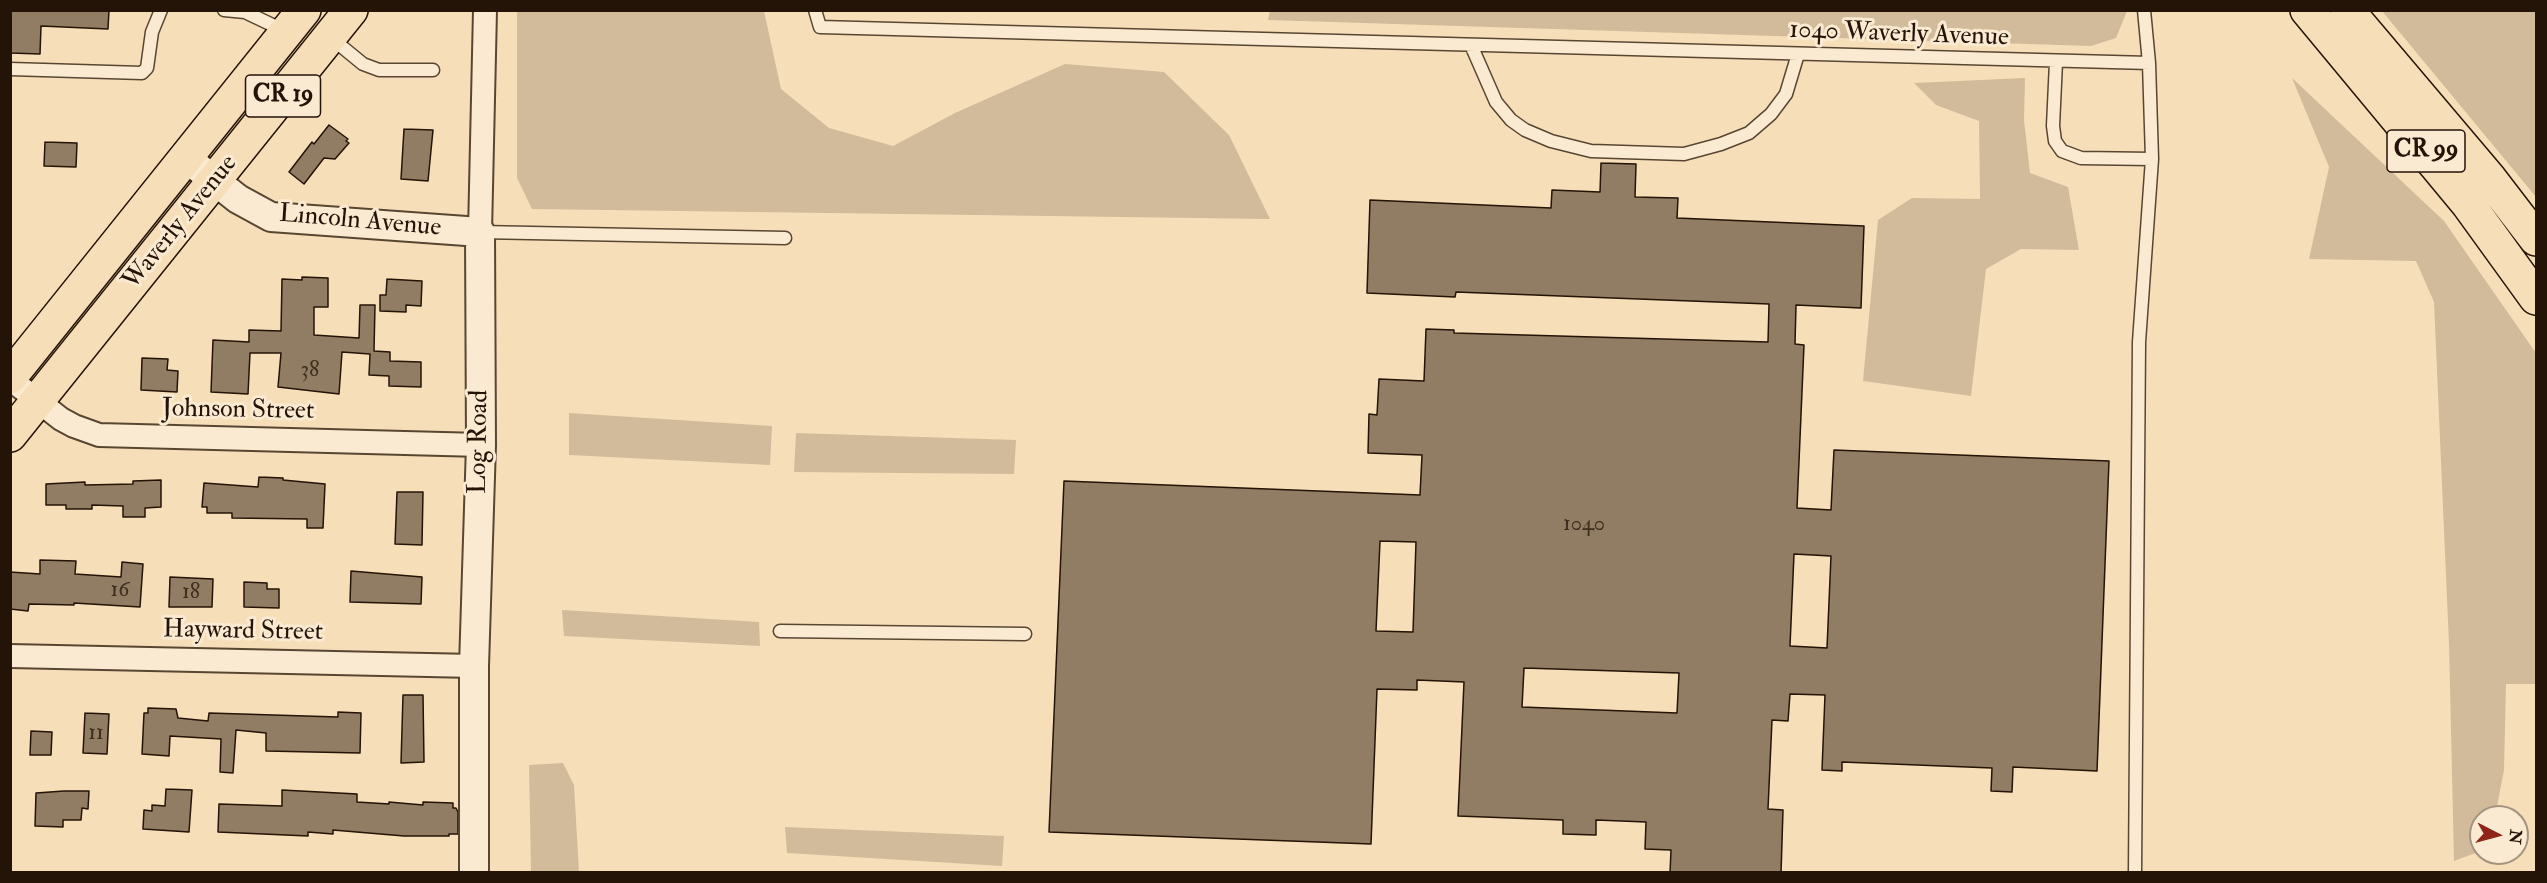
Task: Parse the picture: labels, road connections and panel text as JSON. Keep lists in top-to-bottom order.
{
  "streets": {
    "main road": ["CR 19", "CR 99", "Waverly Avenue"],
    "street": [
      "Lincoln Avenue",
      "Johnson Street",
      "Log Road",
      "Hayward Street"
    ],
    "lane": ["1040 Waverly Avenue"]
  },
  "crossings": [
    ["Lincoln Avenue", "Waverly Avenue"],
    ["Lincoln Avenue", "Log Road"],
    ["Waverly Avenue", "Johnson Street"],
    ["Johnson Street", "Log Road"],
    ["Log Road", "Hayward Street"]
  ],
  "house_numbers": [
    "38",
    "1040",
    "16",
    "18",
    "11"
  ],
  "north": "right"
}
